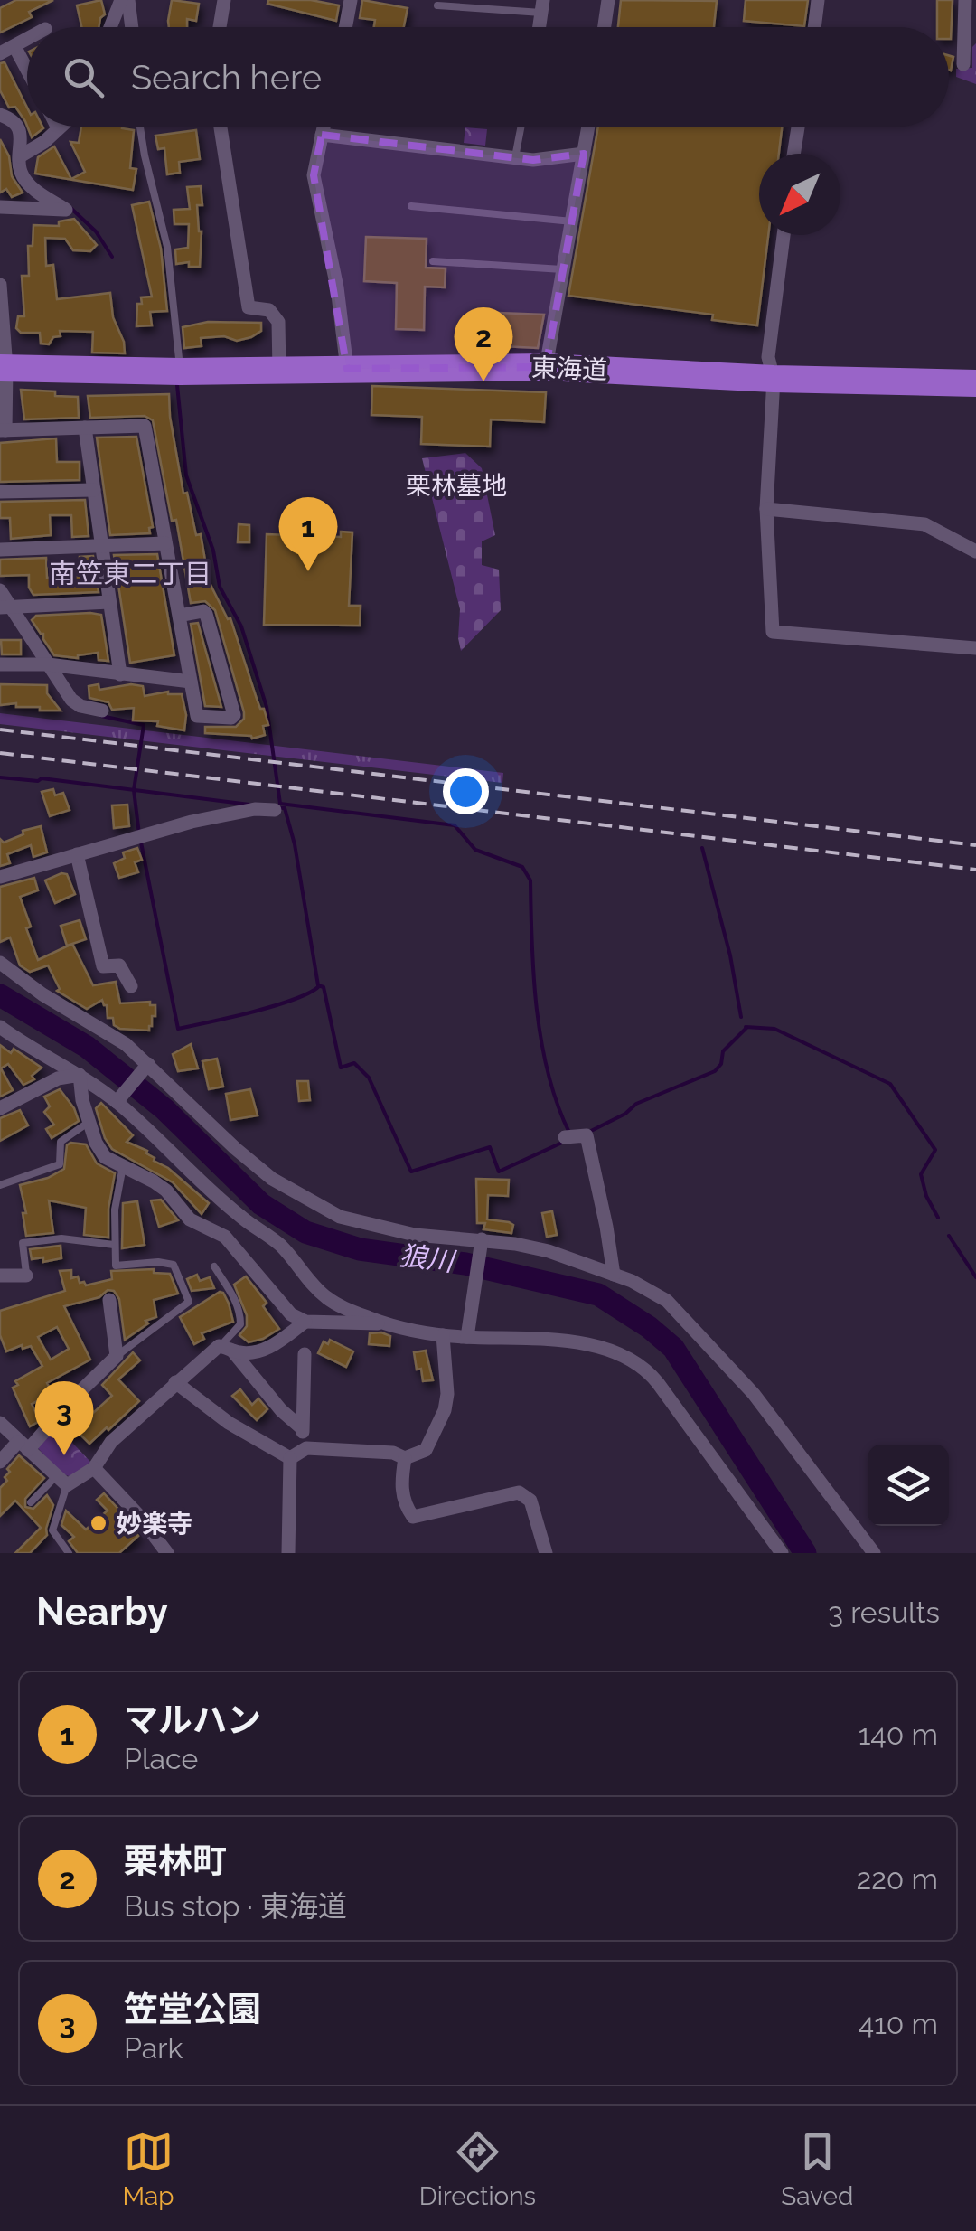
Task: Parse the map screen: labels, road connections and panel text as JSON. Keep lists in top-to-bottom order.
{
  "streets": {
    "highway": ["東海道"]
  },
  "districts": ["南笠東二丁目"],
  "water": ["狼川"],
  "parks": ["栗林墓地"],
  "places": ["妙楽寺"],
  "north": "bottom left",
  "page": {
    "search": "Search here",
    "pins": ["2", "1", "3"],
    "heading": ["Nearby", "3 results"],
    "list": [
      {
        "mark": "1",
        "name": "マルハン",
        "note": "Place",
        "value": "140 m"
      },
      {
        "mark": "2",
        "name": "栗林町",
        "note": "Bus stop · 東海道",
        "value": "220 m"
      },
      {
        "mark": "3",
        "name": "笠堂公園",
        "note": "Park",
        "value": "410 m"
      }
    ],
    "nav": ["Map", "Directions", "Saved"]
  }
}
